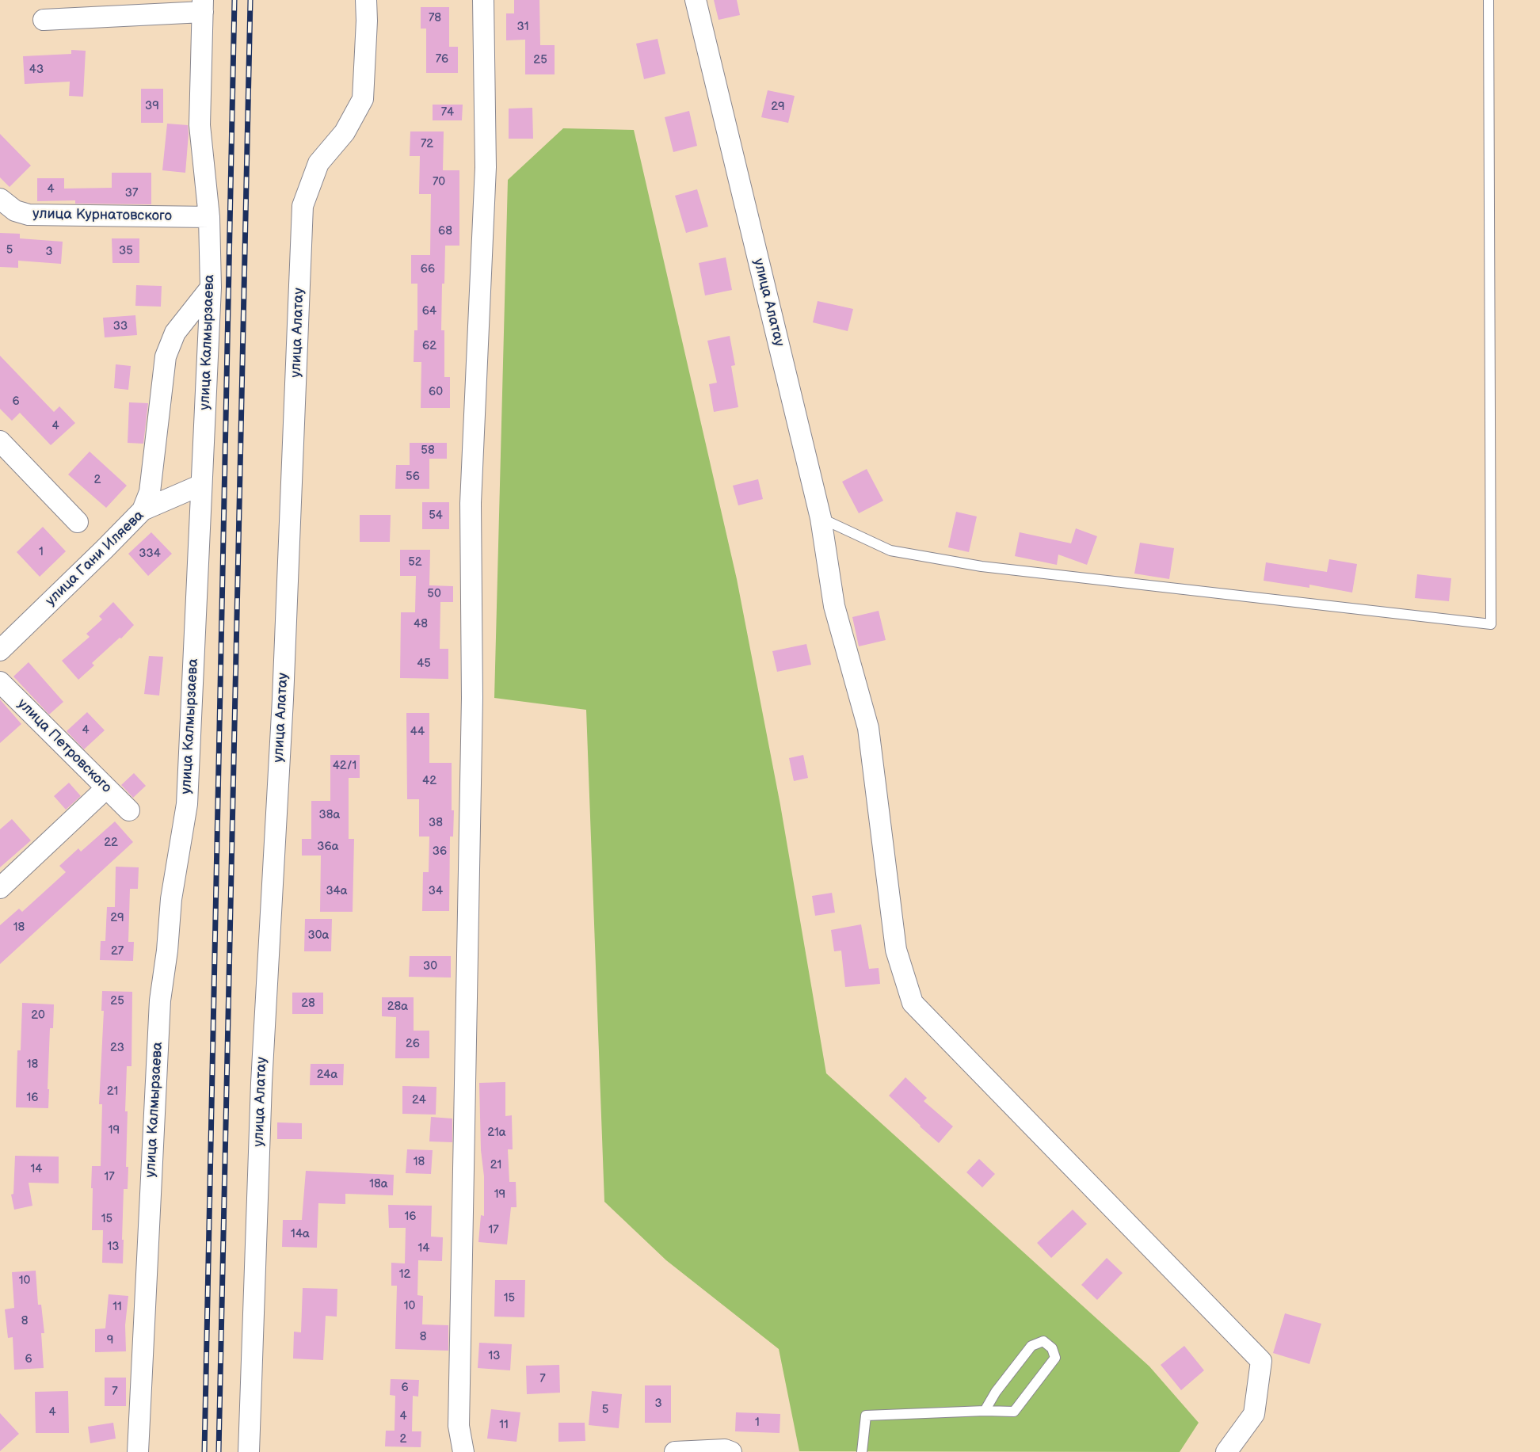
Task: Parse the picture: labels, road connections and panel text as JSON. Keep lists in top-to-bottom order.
{
  "streets": {
    "street": [
      "улица Курнатовского",
      "улица Алатау",
      "улица Калмырзаева",
      "улица Гани Иляева",
      "улица Петровского"
    ]
  },
  "crossings": [
    ["улица Курнатовского", "улица Калмырзаева"],
    ["улица Калмырзаева", "улица Гани Иляева"]
  ],
  "house_numbers": [
    "78",
    "31",
    "76",
    "25",
    "43",
    "39",
    "29",
    "74",
    "72",
    "70",
    "4",
    "37",
    "68",
    "5",
    "35",
    "3",
    "66",
    "64",
    "33",
    "62",
    "60",
    "6",
    "4",
    "58",
    "56",
    "2",
    "54",
    "1",
    "334",
    "52",
    "50",
    "48",
    "45",
    "4",
    "44",
    "42/1",
    "42",
    "38а",
    "38",
    "22",
    "36а",
    "36",
    "34а",
    "34",
    "29",
    "18",
    "30а",
    "27",
    "30",
    "25",
    "28",
    "28а",
    "20",
    "26",
    "23",
    "18",
    "24а",
    "21",
    "16",
    "24",
    "19",
    "21а",
    "18",
    "21",
    "14",
    "17",
    "18а",
    "19",
    "16",
    "15",
    "17",
    "14а",
    "13",
    "14",
    "12",
    "10",
    "15",
    "10",
    "11",
    "8",
    "8",
    "9",
    "13",
    "6",
    "7",
    "6",
    "7",
    "3",
    "5",
    "4",
    "4",
    "1",
    "11",
    "2"
  ]
}
